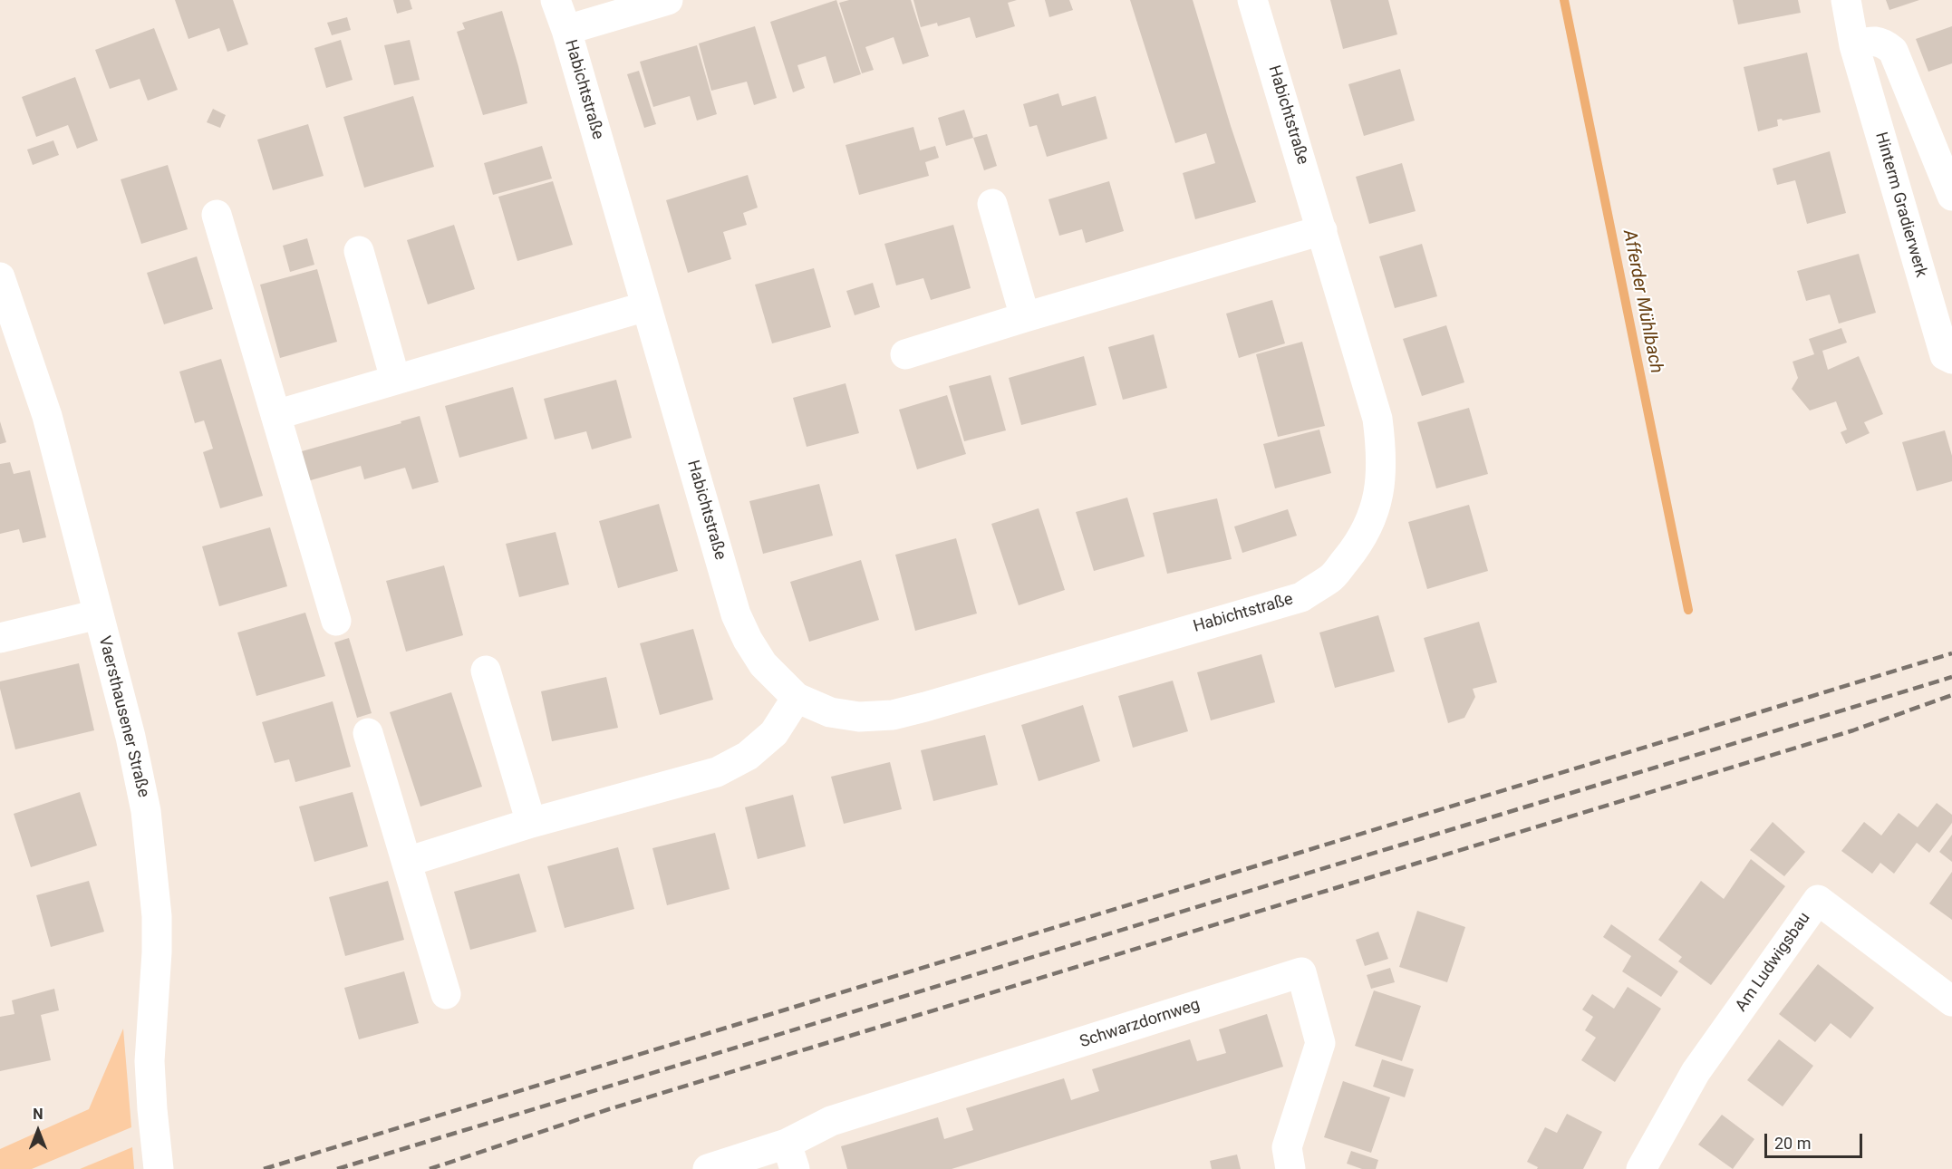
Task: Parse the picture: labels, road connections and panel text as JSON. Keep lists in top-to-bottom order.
{
  "streets": {
    "street": [
      "Habichtstraße",
      "Hinterm Gradierwerk",
      "Vaersthausener Straße",
      "Am Ludwigsbau",
      "Schwarzdornweg"
    ]
  },
  "water": ["Afferder Mühlbach"],
  "scale_bar": "20 m",
  "north": "top"
}
